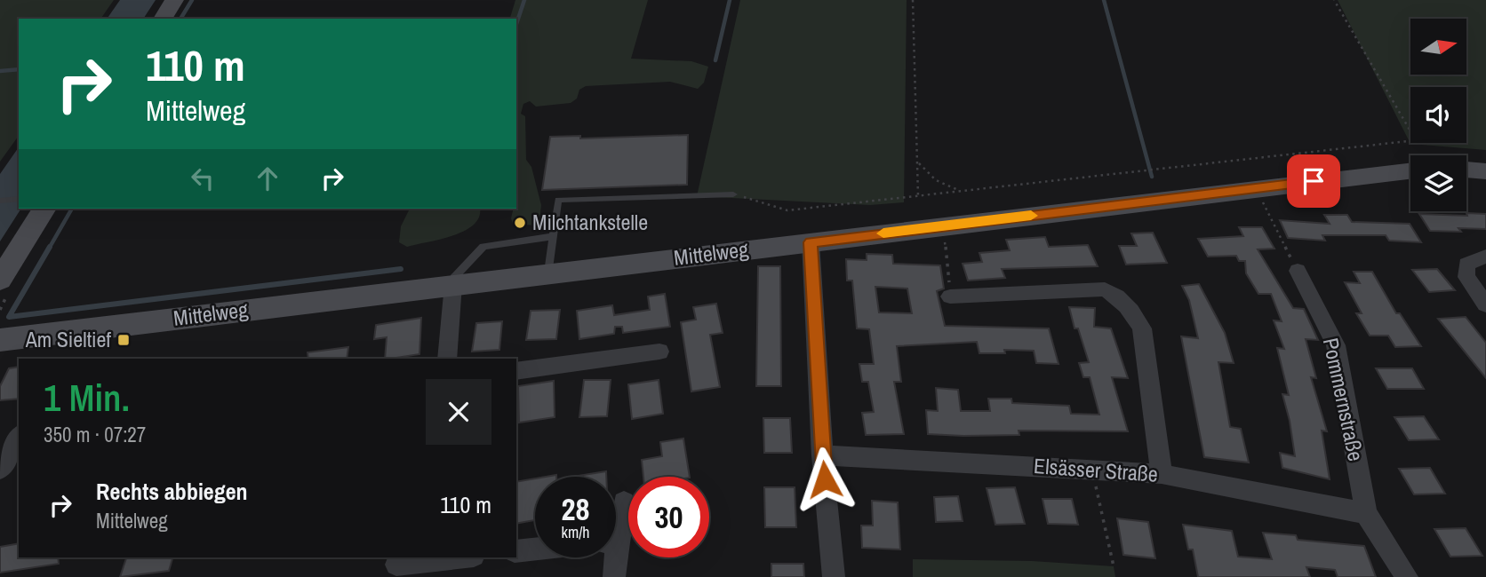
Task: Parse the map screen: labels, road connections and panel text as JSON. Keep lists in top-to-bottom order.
{
  "streets": {
    "street": ["Mittelweg", "Pommernstraße", "Elsässer Straße"]
  },
  "crossings": [
    ["Pommernstraße", "Elsässer Straße"]
  ],
  "places": {
    "other": ["Milchtankstelle"],
    "transit": ["Am Sieltief"]
  },
  "north": "right",
  "page": {
    "turn": ["110 m", "Mittelweg"],
    "heading": ["1 Min.", "350 m · 07:27"],
    "list": [
      {
        "name": "Rechts abbiegen",
        "note": "Mittelweg",
        "value": "110 m"
      }
    ],
    "speed": "28 km/h",
    "limit": "30"
  }
}
